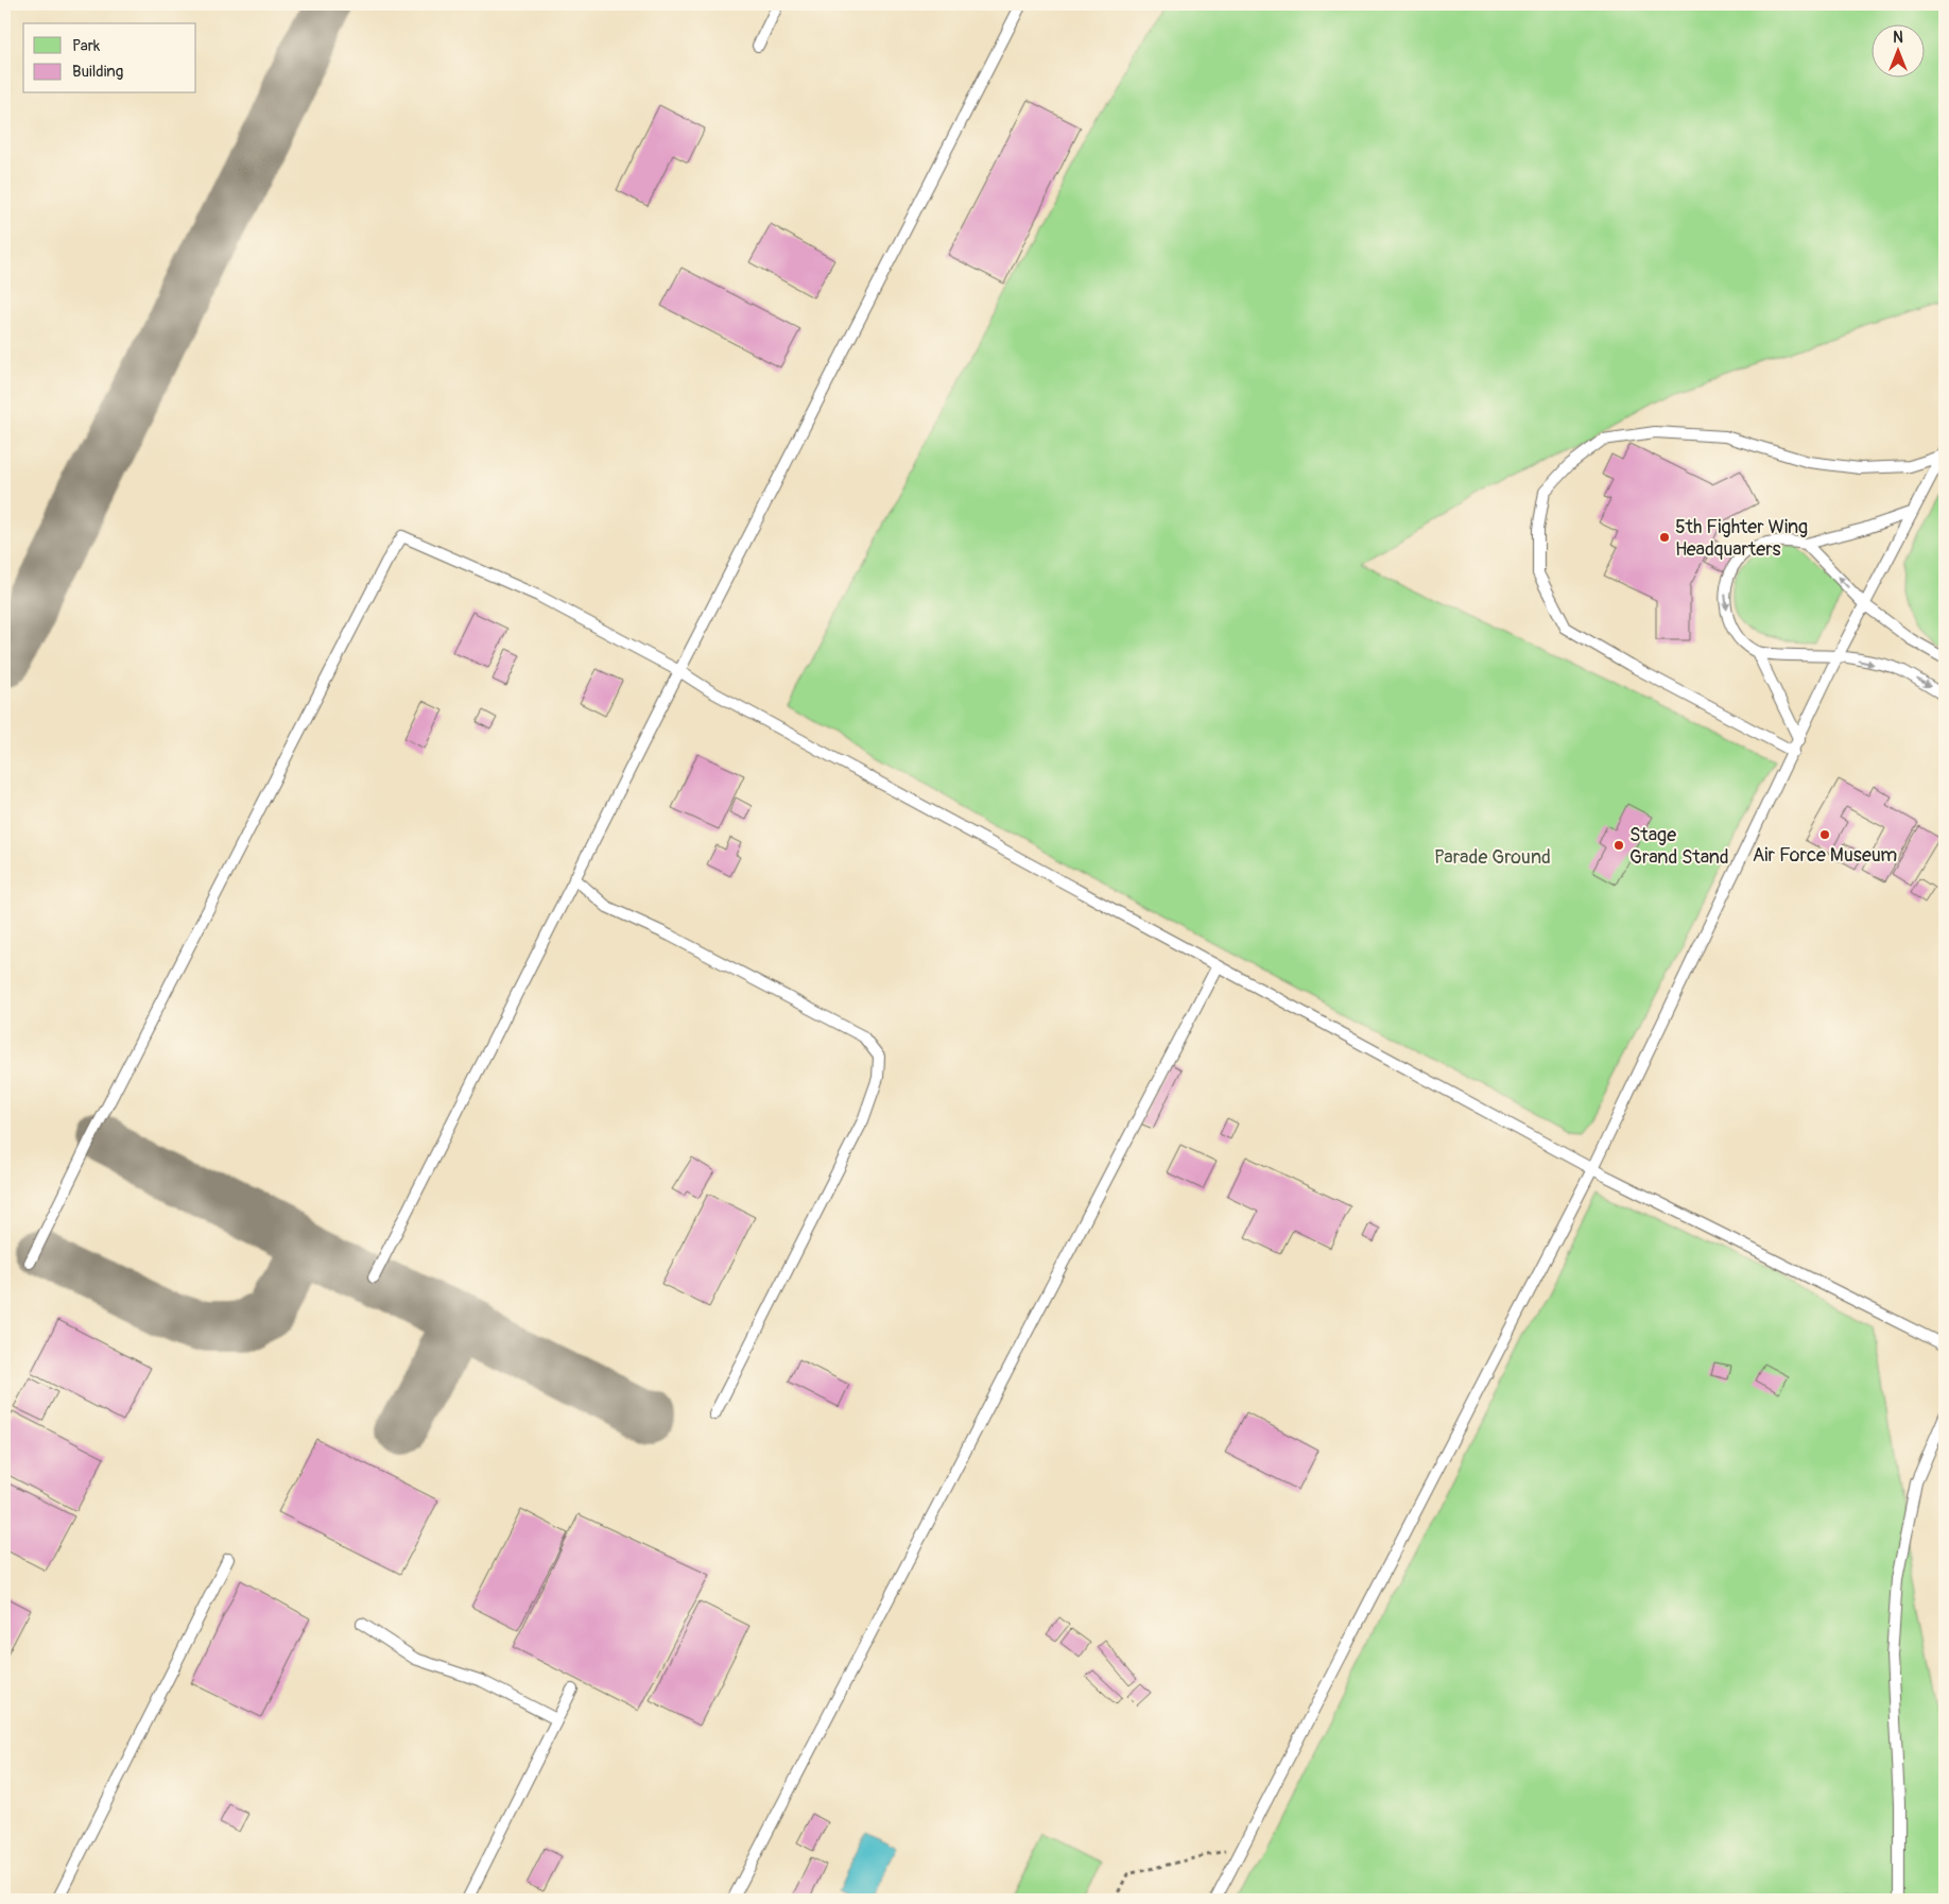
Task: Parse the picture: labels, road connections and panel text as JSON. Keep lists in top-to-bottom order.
{
  "parks": ["Parade Ground"],
  "places": ["5th Fighter Wing Headquarters", "Air Force Museum", "Stage Grand Stand"],
  "legend": ["Park", "Building"],
  "north": "top"
}
